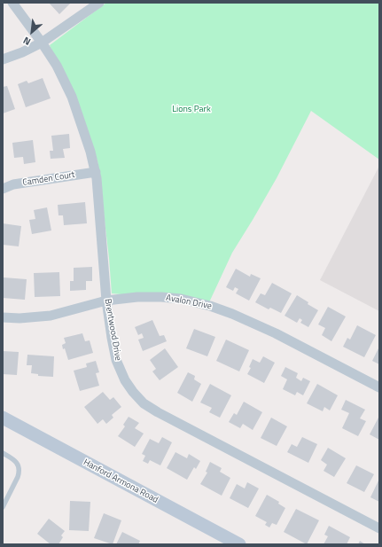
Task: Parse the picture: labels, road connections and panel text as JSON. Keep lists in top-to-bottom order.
{
  "streets": {
    "main road": ["Hanford Armona Road"],
    "street": ["Camden Court", "Avalon Drive", "Brentwood Drive"]
  },
  "crossings": [
    ["Camden Court", "Brentwood Drive"],
    ["Avalon Drive", "Brentwood Drive"]
  ],
  "parks": ["Lions Park"],
  "north": "bottom left"
}
